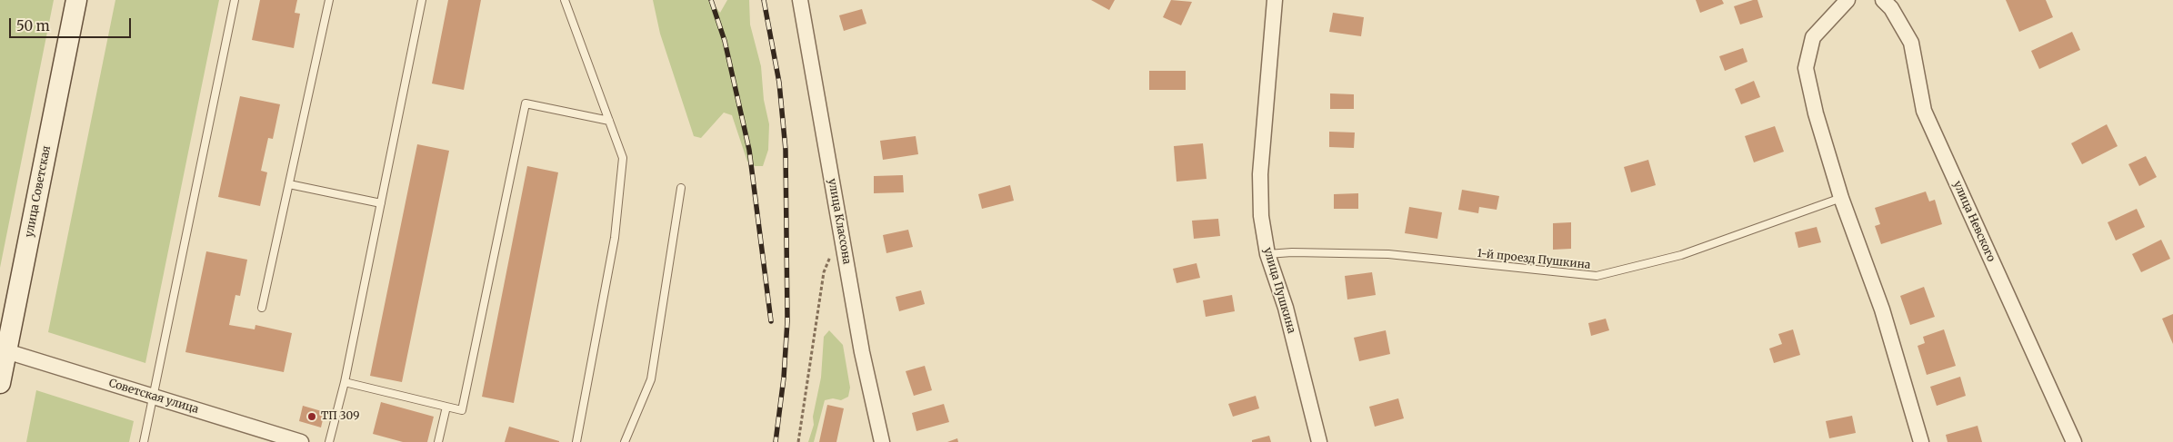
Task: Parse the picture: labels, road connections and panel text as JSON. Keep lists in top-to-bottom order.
{
  "streets": {
    "street": [
      "улица Советская",
      "улица Классона",
      "улица Невского",
      "улица Пушкина",
      "Советская улица"
    ],
    "lane": ["1-й проезд Пушкина"]
  },
  "crossings": [
    ["улица Советская", "Советская улица"],
    ["1-й проезд Пушкина", "улица Пушкина"]
  ],
  "places": ["ТП 309"],
  "scale_bar": "50 m"
}
